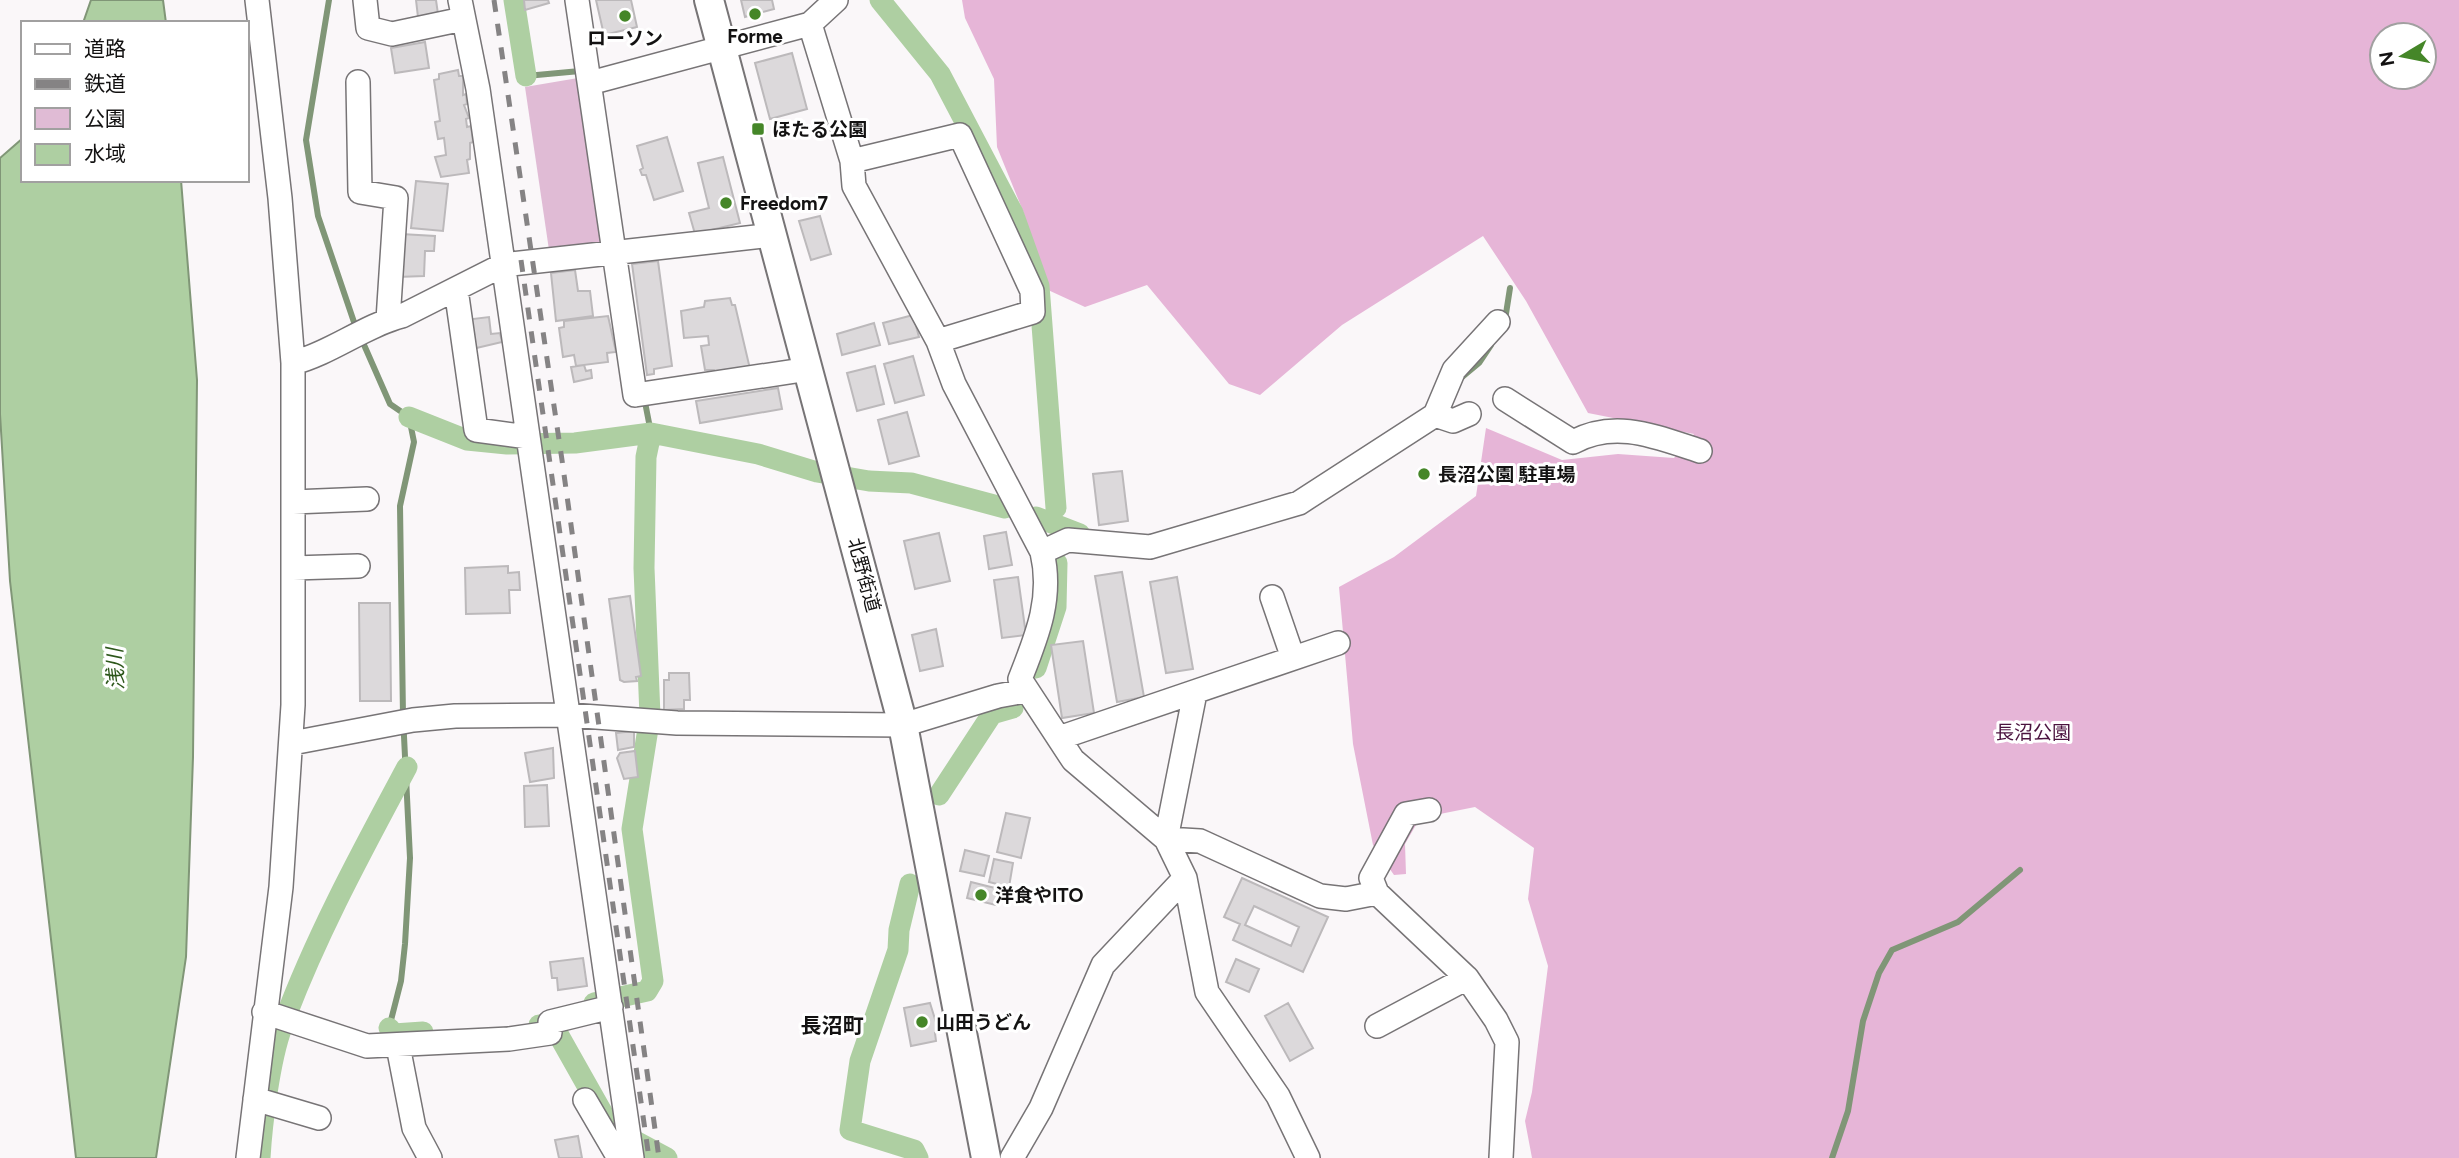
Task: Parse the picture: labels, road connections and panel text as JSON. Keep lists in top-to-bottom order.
{
  "streets": {
    "main road": ["北野街道"]
  },
  "districts": ["長沼町"],
  "water": ["浅川"],
  "parks": ["長沼公園"],
  "places": {
    "other": [
      "Forme",
      "ローソン",
      "Freedom7",
      "長沼公園 駐車場",
      "洋食やITO",
      "山田うどん"
    ],
    "transit": ["ほたる公園"]
  },
  "legend": [
    "道路",
    "鉄道",
    "公園",
    "水域"
  ],
  "north": "left"
}
